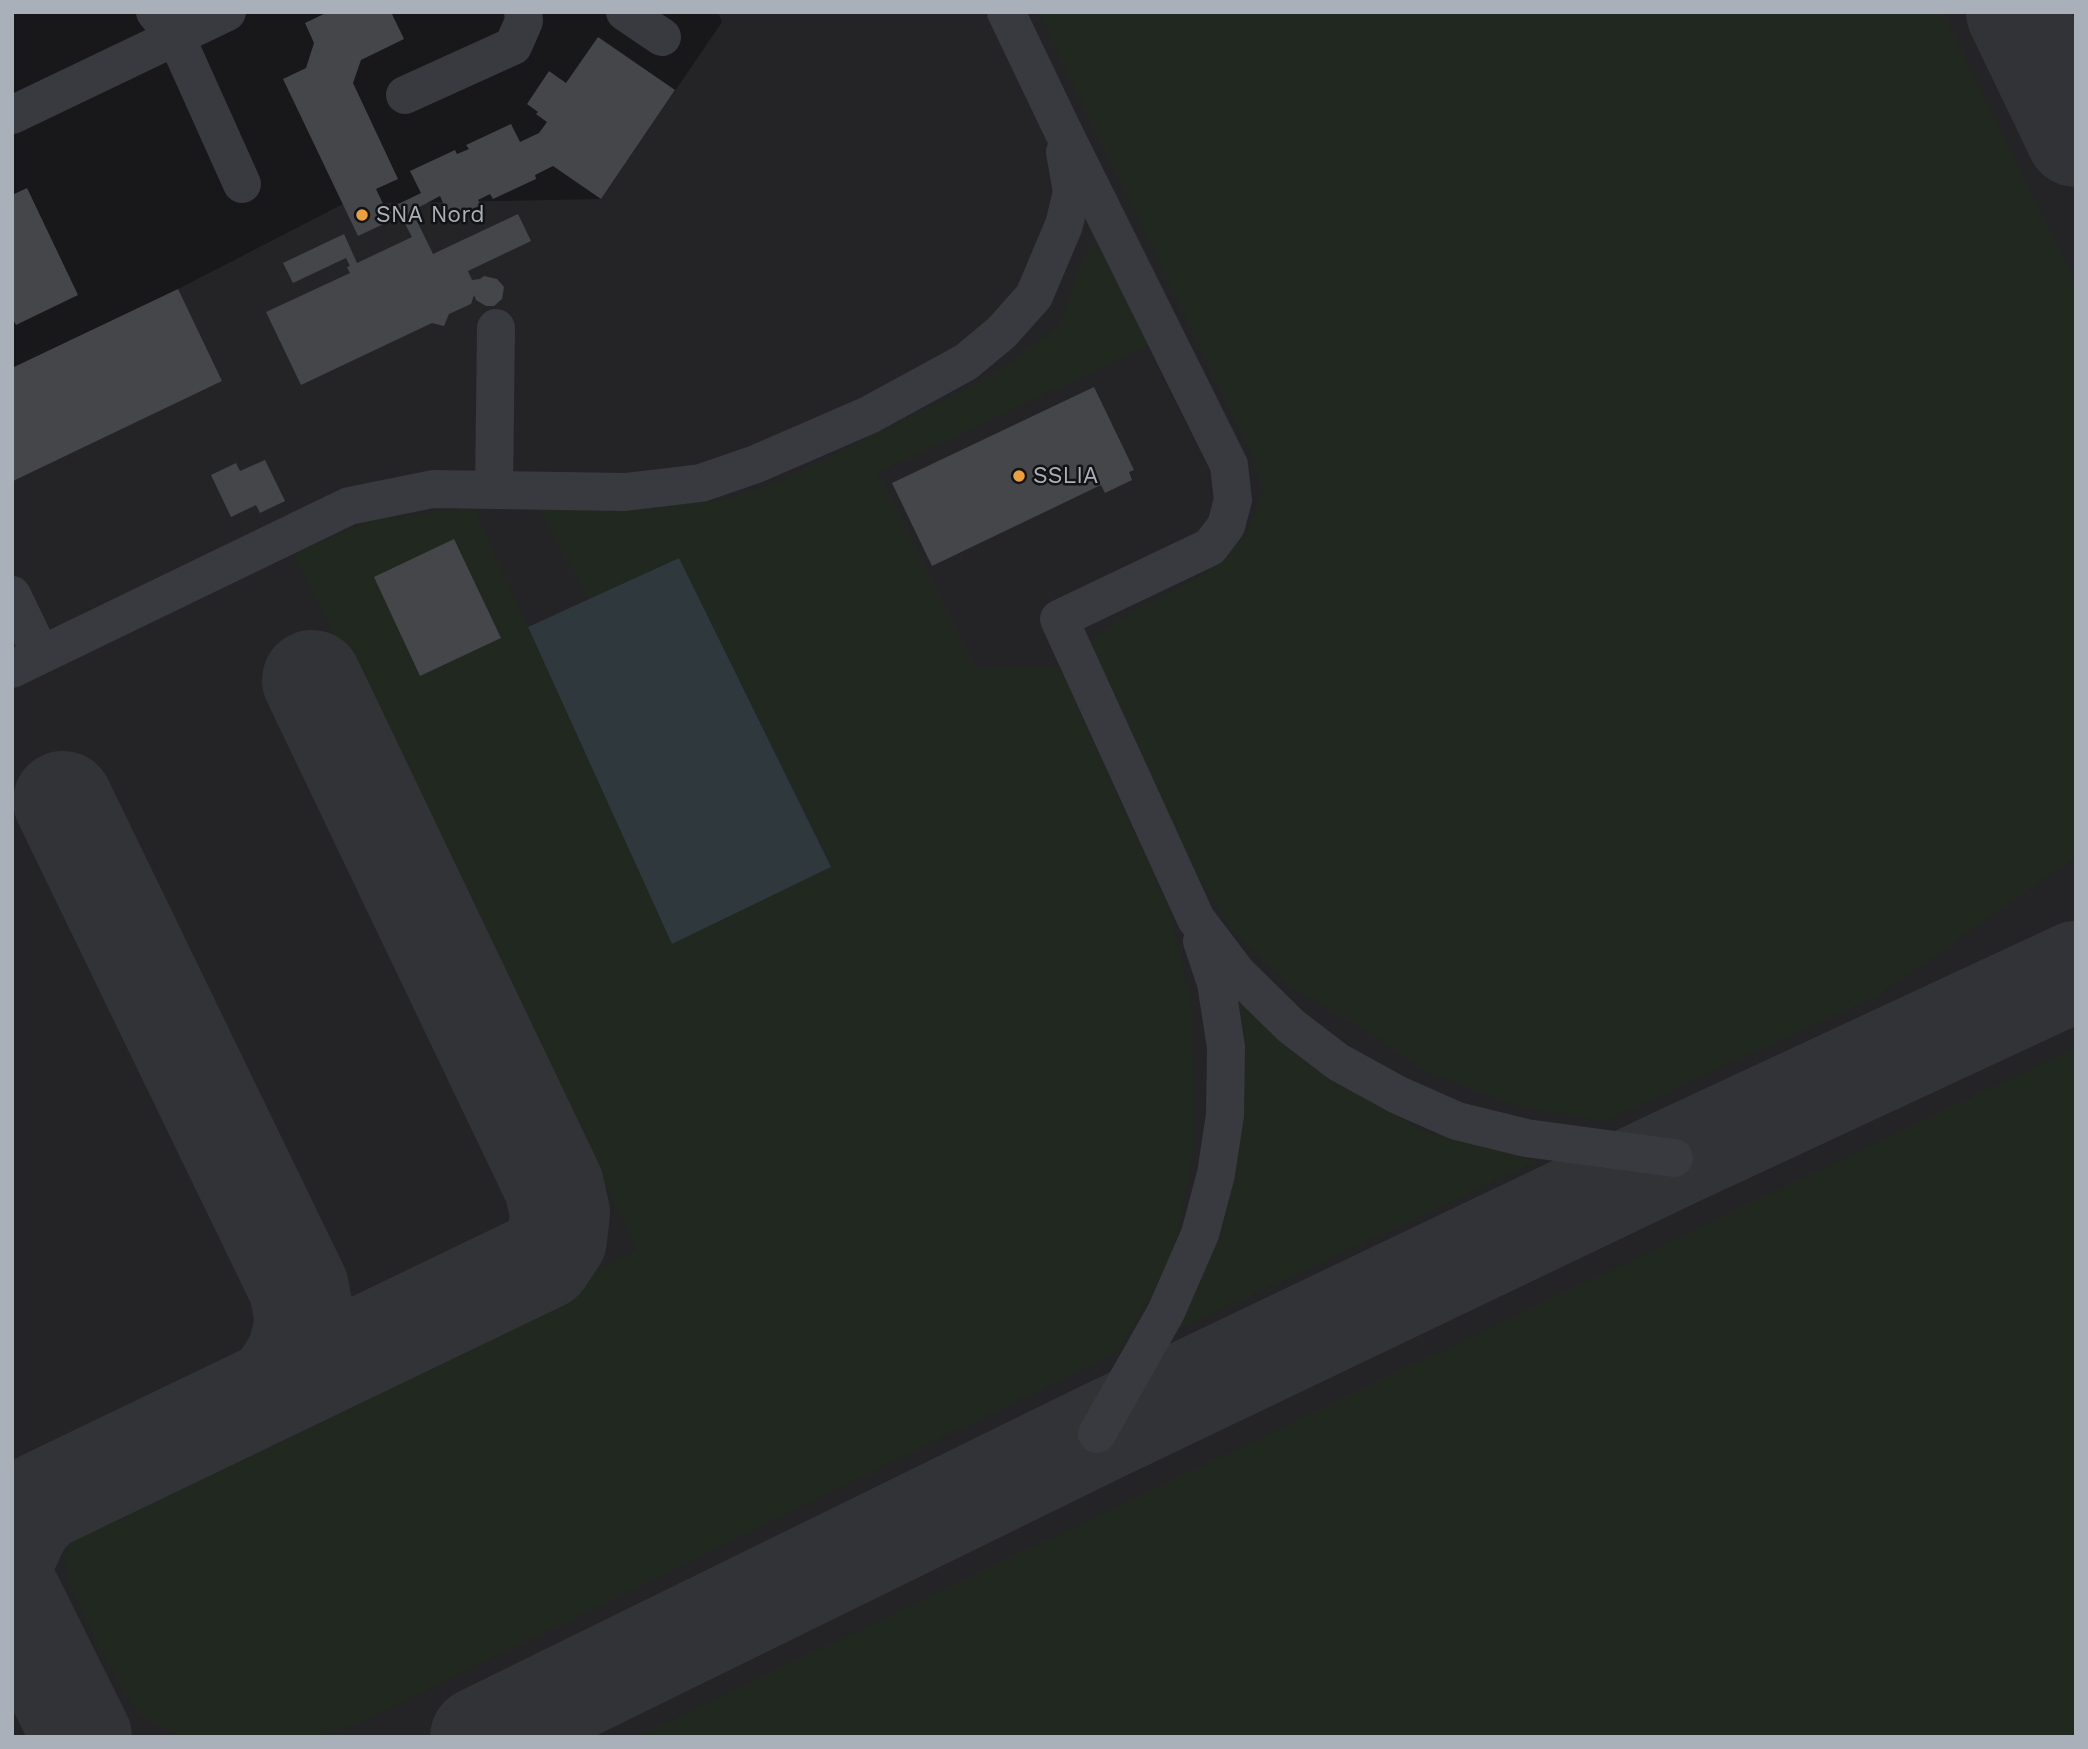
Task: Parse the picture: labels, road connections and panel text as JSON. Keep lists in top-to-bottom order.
{
  "places": ["SNA Nord", "SSLIA"]
}
